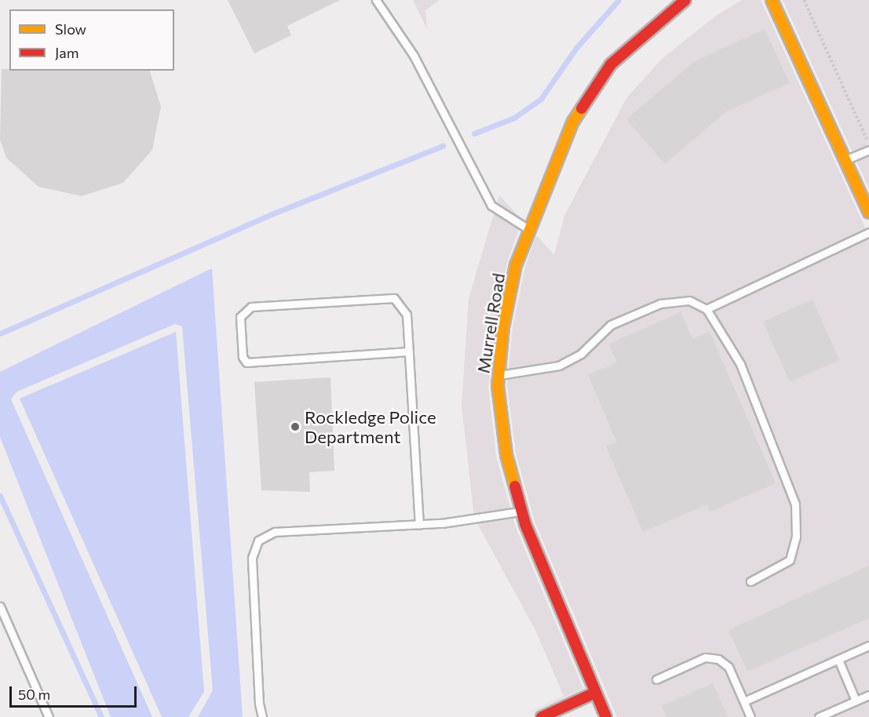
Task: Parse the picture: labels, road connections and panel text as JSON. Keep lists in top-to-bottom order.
{
  "streets": {
    "street": ["Murrell Road"]
  },
  "places": ["Rockledge Police Department"],
  "legend": ["Slow", "Jam"],
  "scale_bar": "50 m"
}
